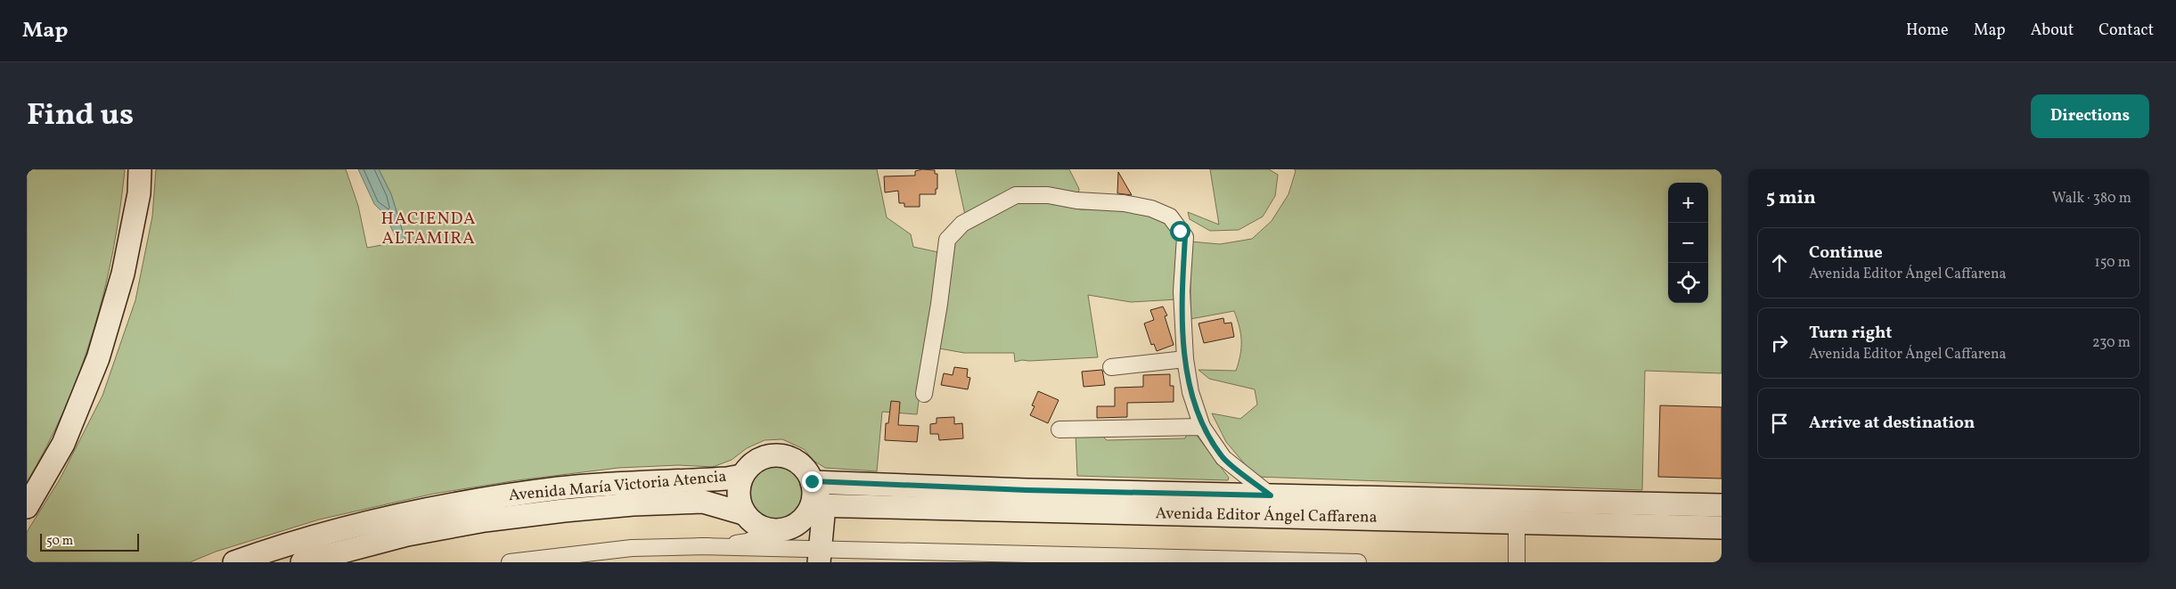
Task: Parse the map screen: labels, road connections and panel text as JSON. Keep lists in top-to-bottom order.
{
  "streets": {
    "main road": ["Avenida María Victoria Atencia", "Avenida Editor Ángel Caffarena"]
  },
  "crossings": [
    ["Avenida María Victoria Atencia", "Avenida Editor Ángel Caffarena"]
  ],
  "districts": ["HACIENDA ALTAMIRA"],
  "scale_bar": "50 m",
  "page": {
    "header": "Map",
    "nav": [
      "Home",
      "Map",
      "About",
      "Contact"
    ],
    "title": "Find us",
    "buttons": "Directions",
    "heading": ["5 min", "Walk · 380 m"],
    "map_buttons": ["+", "−"],
    "list": [
      ["Continue", "Avenida Editor Ángel Caffarena", "150 m"],
      ["Turn right", "Avenida Editor Ángel Caffarena", "230 m"],
      "Arrive at destination"
    ],
    "scale": "50 m"
  }
}
